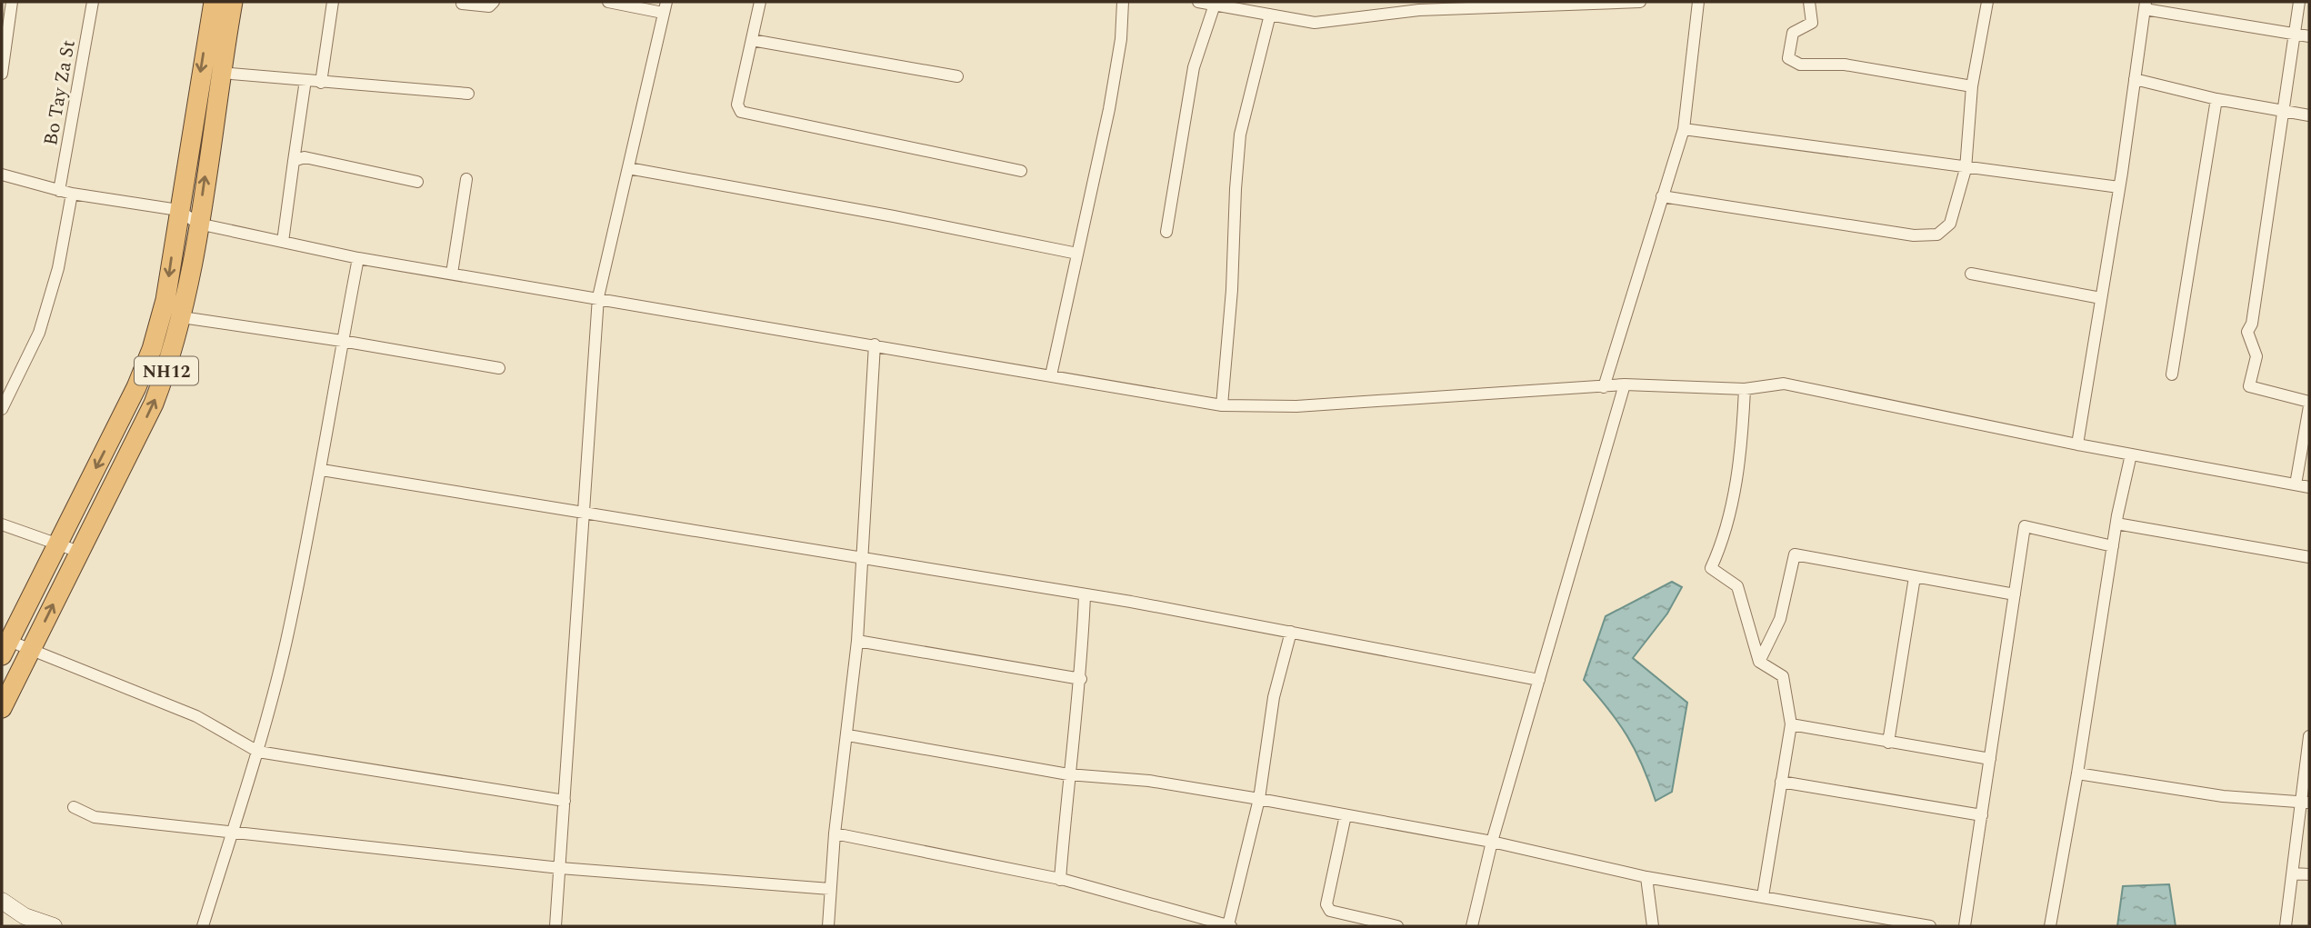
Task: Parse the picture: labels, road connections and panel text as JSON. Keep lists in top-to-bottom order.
{
  "streets": {
    "highway": ["NH12"],
    "street": ["Bo Tay Za St"]
  }
}
